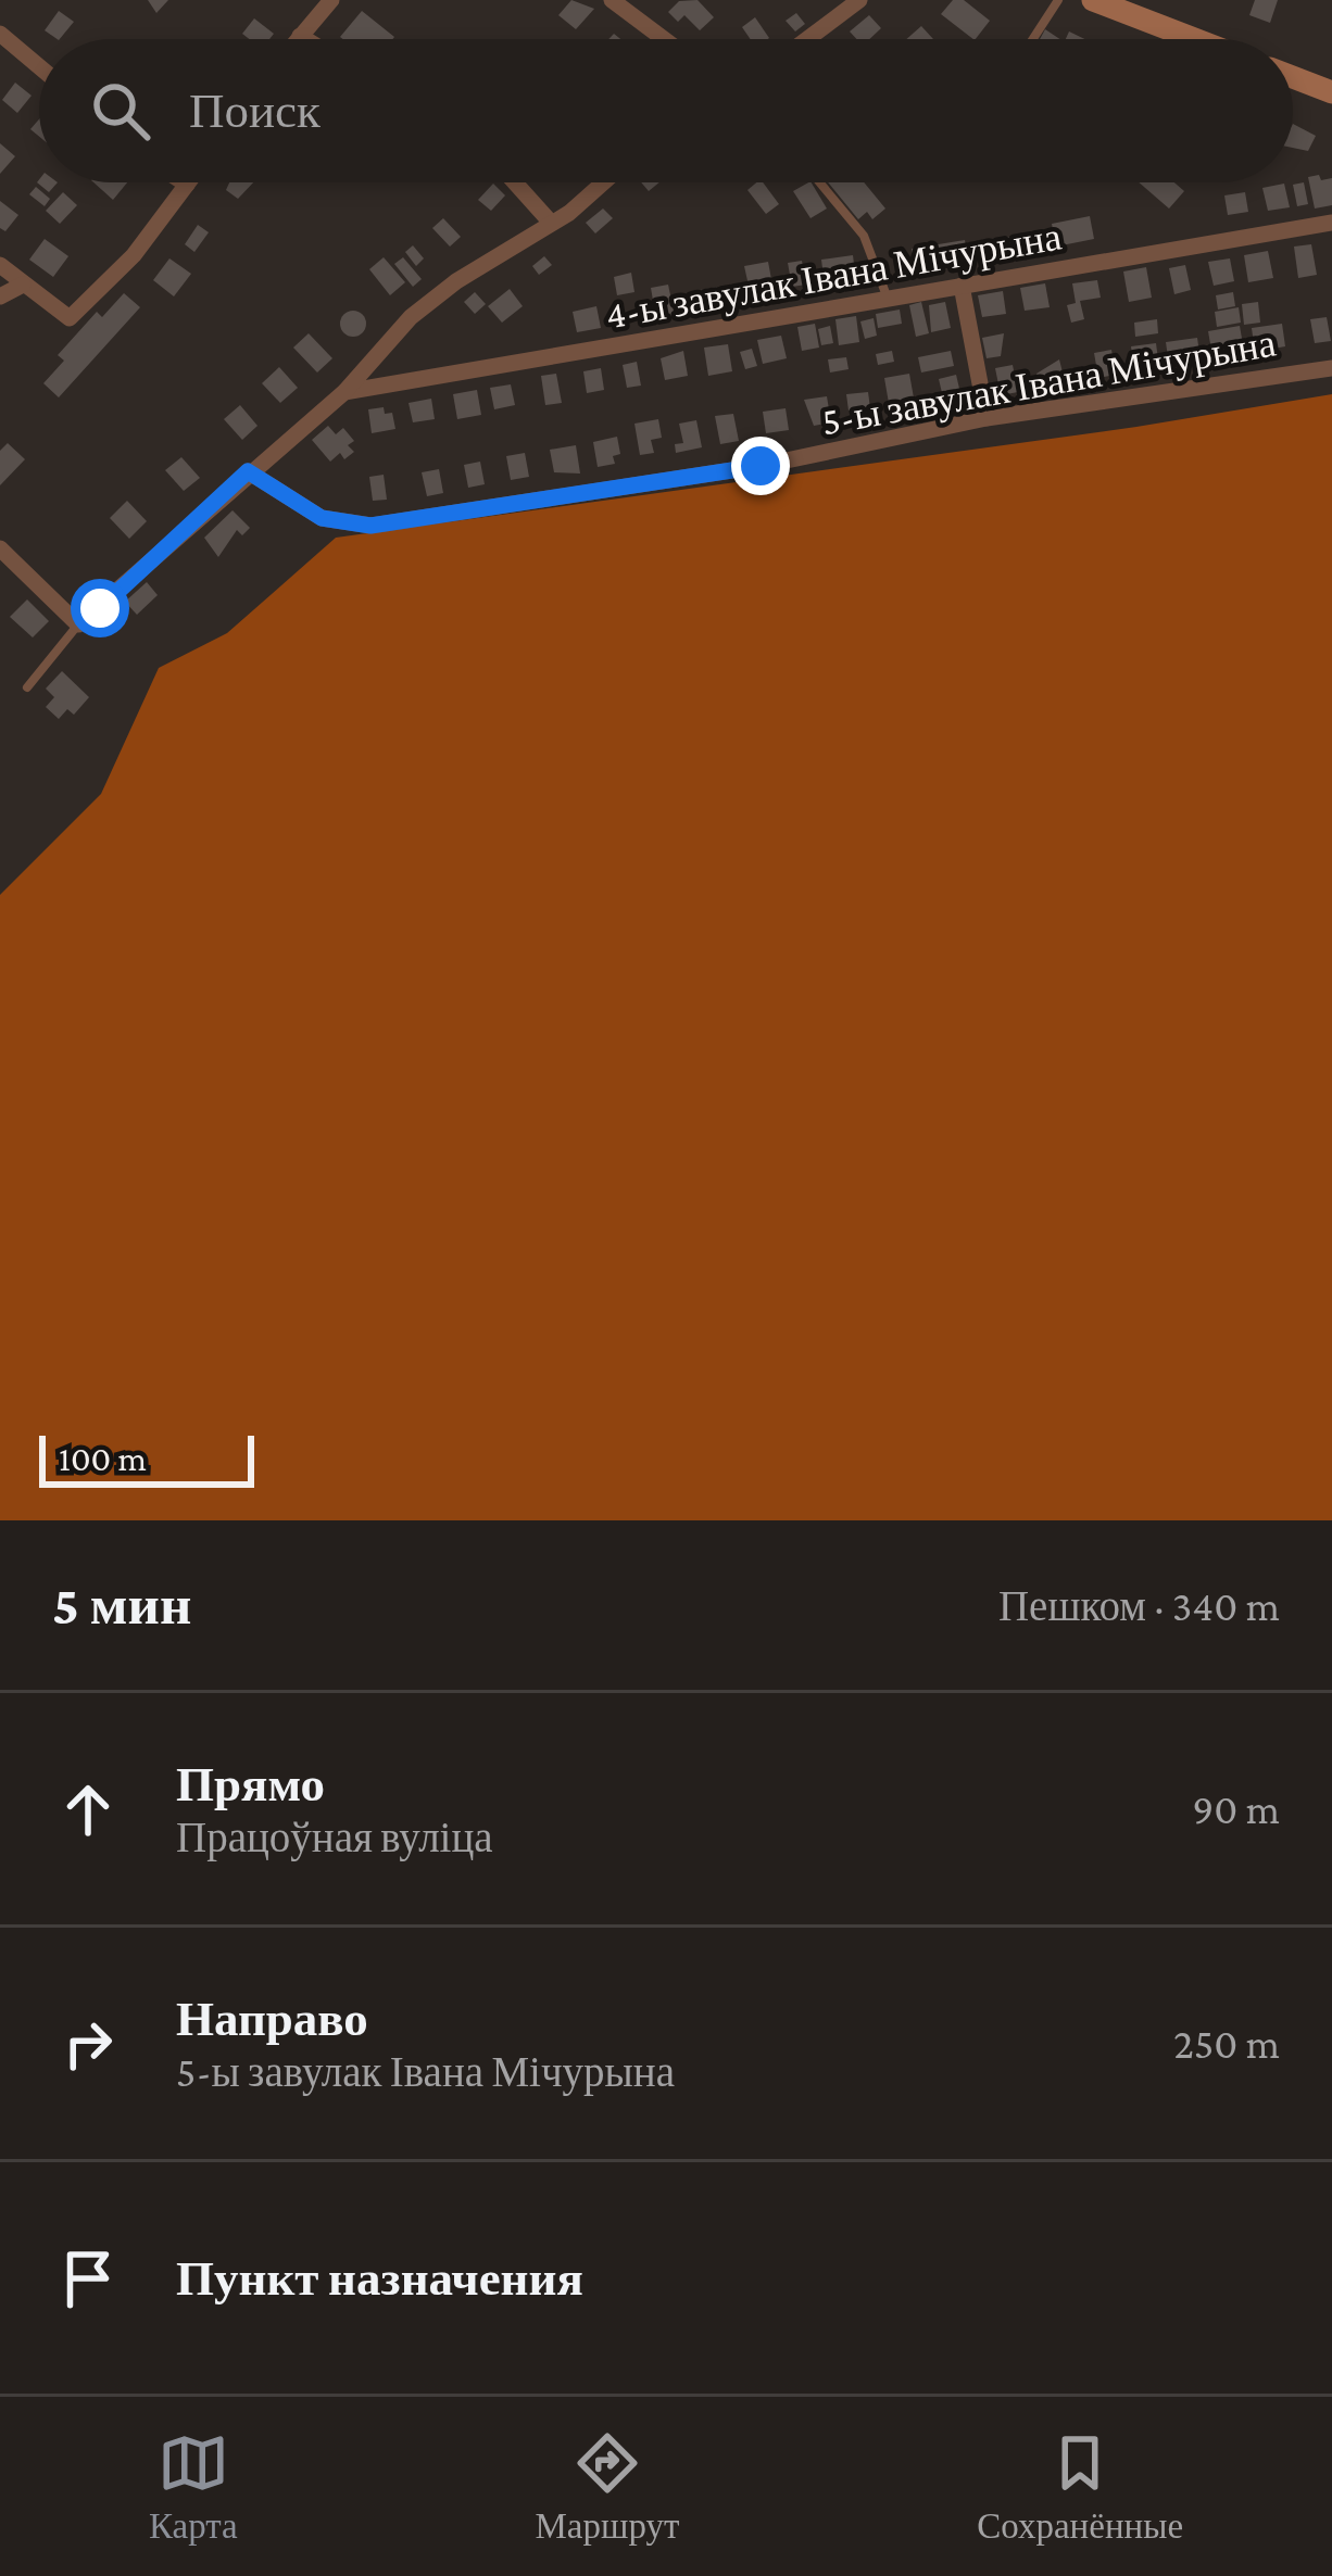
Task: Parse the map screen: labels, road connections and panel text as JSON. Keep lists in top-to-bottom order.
{
  "streets": {
    "street": ["4-ы завулак Івана Мічурына", "5-ы завулак Івана Мічурына"]
  },
  "scale_bar": "100 m",
  "page": {
    "search": "Поиск",
    "scale": "100 m",
    "heading": ["5 мин", "Пешком · 340 m"],
    "list": [
      ["Прямо", "Працоўная вуліца", "90 m"],
      ["Направо", "5-ы завулак Івана Мічурына", "250 m"],
      "Пункт назначения"
    ],
    "nav": ["Карта", "Маршрут", "Сохранённые"]
  }
}
